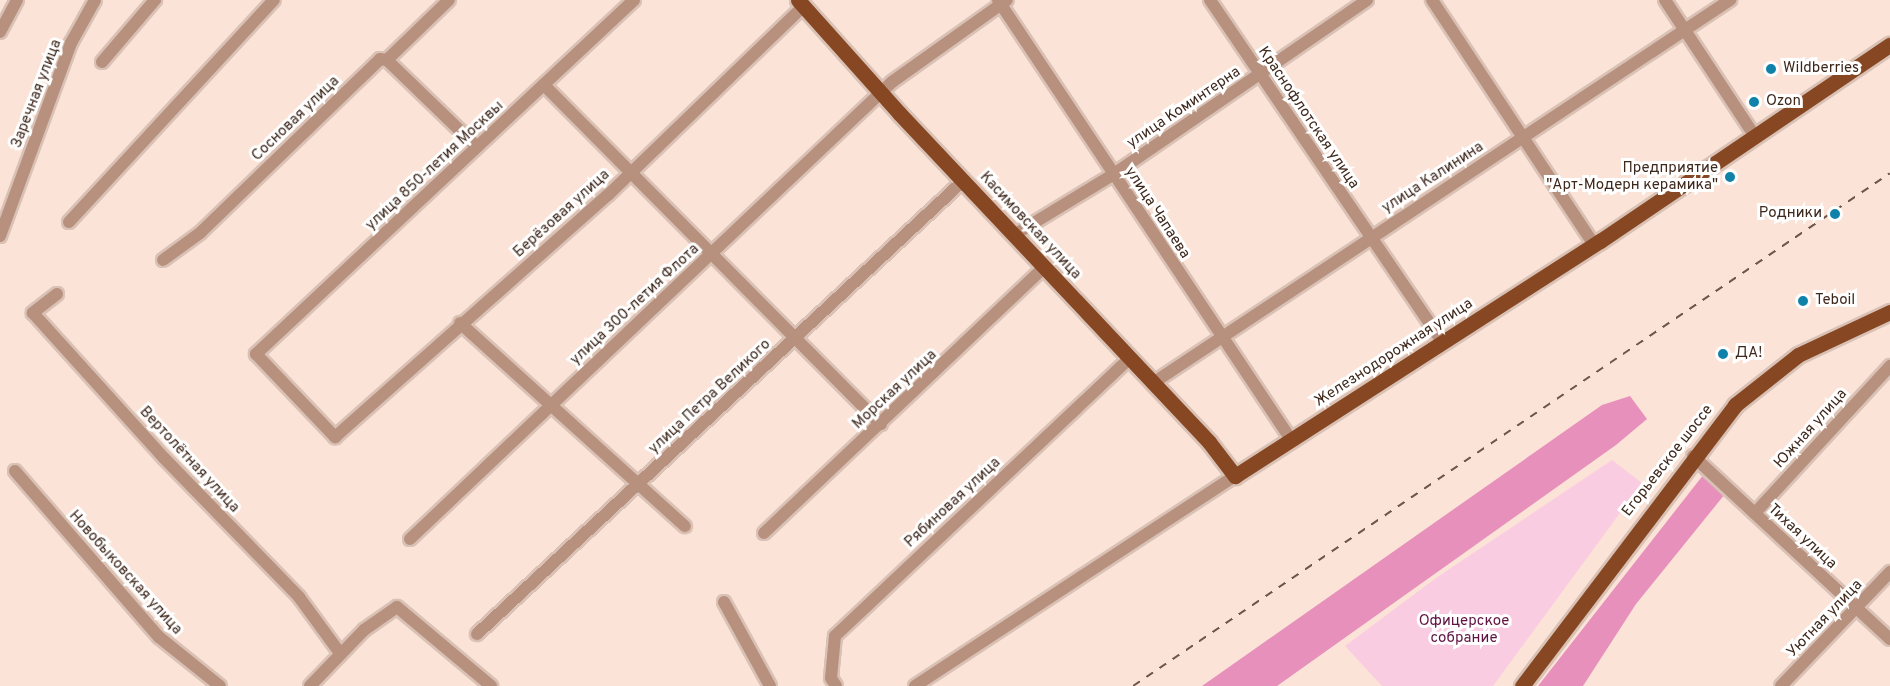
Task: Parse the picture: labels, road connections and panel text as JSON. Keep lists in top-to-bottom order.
{
  "streets": {
    "main road": ["Касимовская улица", "Железнодорожная улица", "Егорьевское шоссе"],
    "street": [
      "Заречная улица",
      "улица Коминтерна",
      "Краснофлотская улица",
      "Сосновая улица",
      "улица 850-летия Москвы",
      "улица Калинина",
      "улица Чапаева",
      "Берёзовая улица",
      "улица 300-летия Флота",
      "Морская улица",
      "улица Петра Великого",
      "Южная улица",
      "Вертолётная улица",
      "Рябиновая улица",
      "Тихая улица",
      "Новобыковская улица",
      "Уютная улица"
    ]
  },
  "crossings": [
    ["улица Коминтерна", "Краснофлотская улица"],
    ["улица Коминтерна", "улица Чапаева"],
    ["улица Коминтерна", "Касимовская улица"],
    ["Краснофлотская улица", "улица Калинина"],
    ["Краснофлотская улица", "Железнодорожная улица"],
    ["улица 850-летия Москвы", "Берёзовая улица"],
    ["улица Калинина", "улица Чапаева"],
    ["улица Калинина", "Касимовская улица"],
    ["улица Чапаева", "улица 300-летия Флота"],
    ["улица Чапаева", "Железнодорожная улица"],
    ["Берёзовая улица", "Касимовская улица"],
    ["Касимовская улица", "улица 300-летия Флота"],
    ["Касимовская улица", "Железнодорожная улица"],
    ["Касимовская улица", "Морская улица"],
    ["Касимовская улица", "улица Петра Великого"],
    ["Касимовская улица", "Рябиновая улица"],
    ["Южная улица", "Тихая улица"],
    ["Егорьевское шоссе", "Тихая улица"],
    ["Тихая улица", "Уютная улица"]
  ],
  "parks": ["Офицерское собрание"],
  "places": [
    "Wildberries",
    "Ozon",
    "Предприятие \"Арт-Модерн керамика\"",
    "Родники",
    "Teboil",
    "ДА!"
  ]
}
